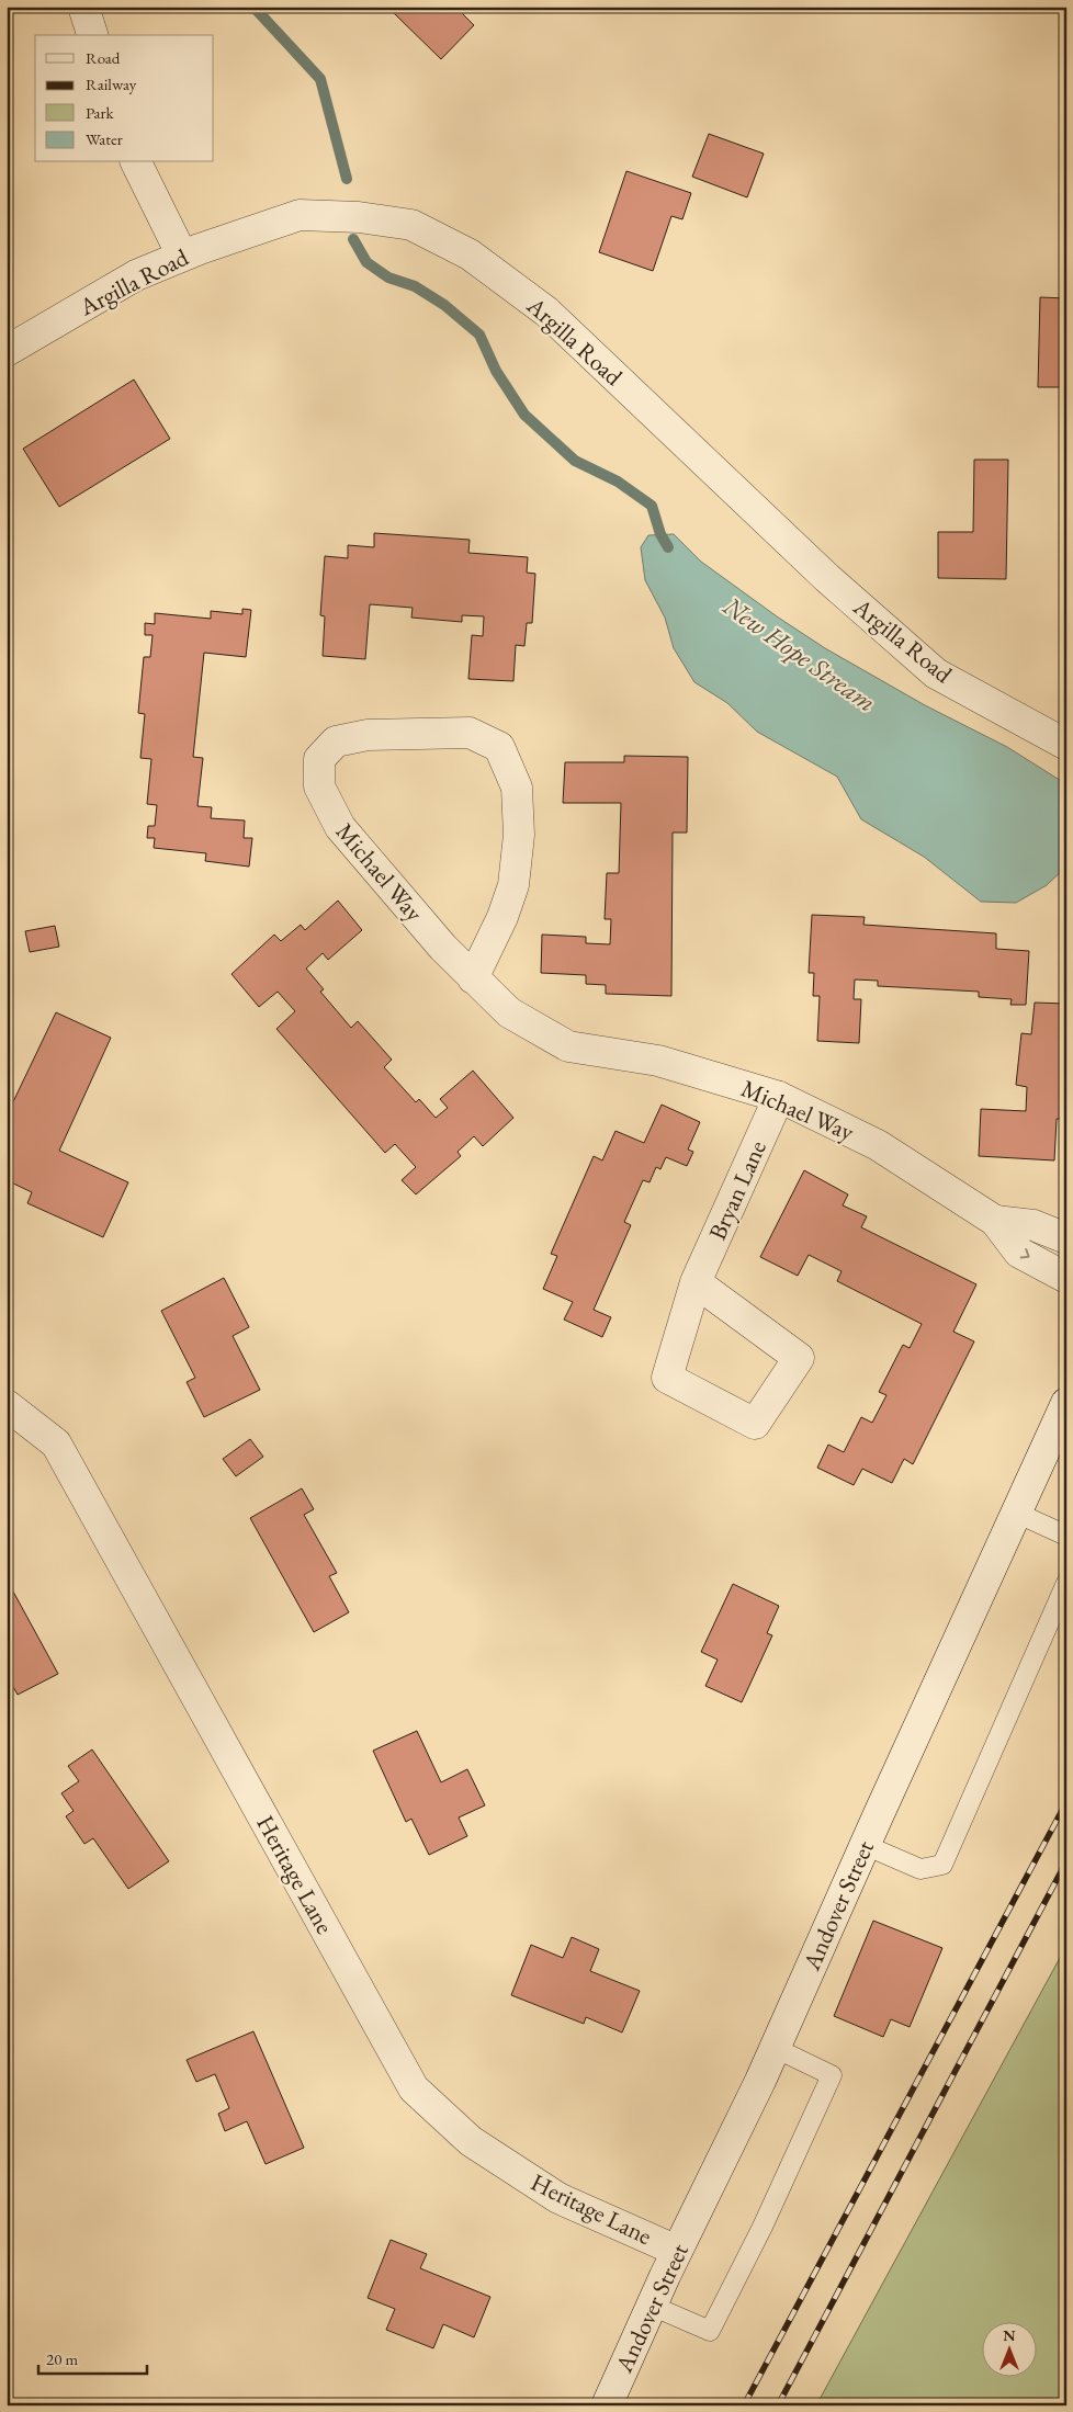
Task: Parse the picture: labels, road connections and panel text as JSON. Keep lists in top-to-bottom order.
{
  "streets": {
    "street": [
      "Argilla Road",
      "Michael Way",
      "Bryan Lane",
      "Heritage Lane",
      "Andover Street"
    ]
  },
  "crossings": [
    ["Michael Way", "Bryan Lane"],
    ["Heritage Lane", "Andover Street"]
  ],
  "water": ["New Hope Stream"],
  "legend": [
    "Road",
    "Railway",
    "Park",
    "Water"
  ],
  "scale_bar": "20 m",
  "north": "top"
}
